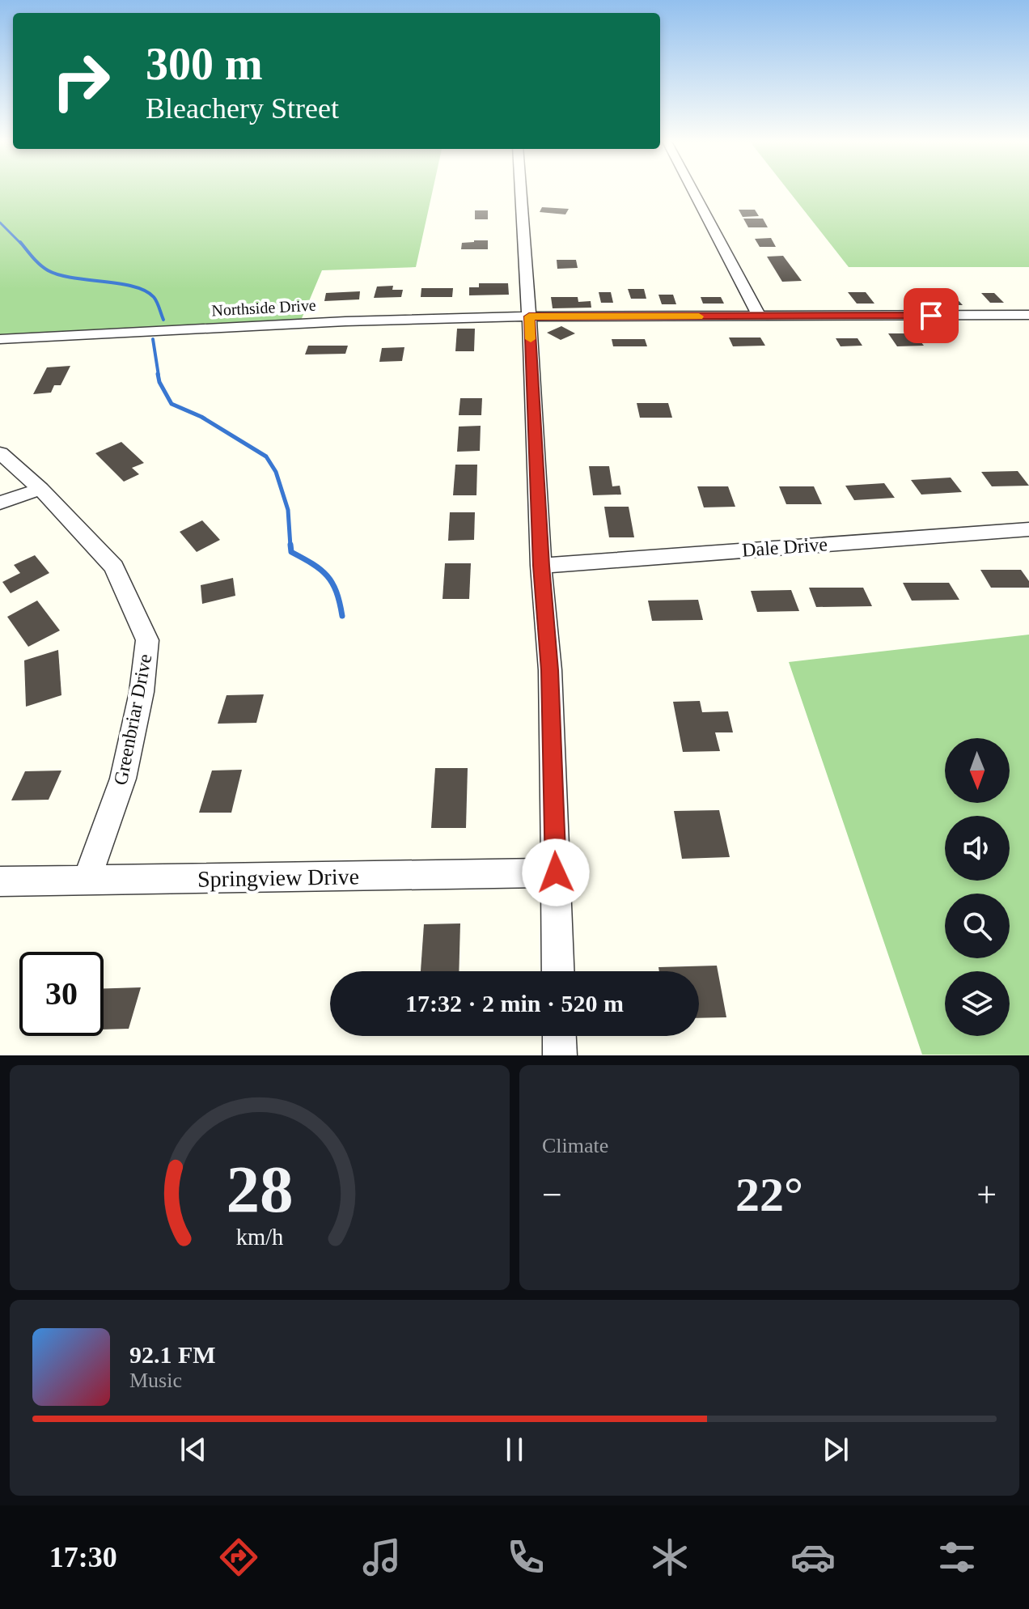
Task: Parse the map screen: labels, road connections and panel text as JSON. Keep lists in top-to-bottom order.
{
  "streets": {
    "street": [
      "Northside Drive",
      "Dale Drive",
      "Greenbriar Drive",
      "Springview Drive"
    ]
  },
  "crossings": [
    ["Greenbriar Drive", "Springview Drive"]
  ],
  "north": "bottom",
  "page": {
    "turn": ["300 m", "Bleachery Street"],
    "limit": "30",
    "trip": "17:32 · 2 min · 520 m",
    "tile": "Climate",
    "heat": ["−", "22°", "+"],
    "song": ["92.1 FM", "Music"],
    "tabs": "17:30",
    "gauge": ["28", "km/h"]
  }
}
